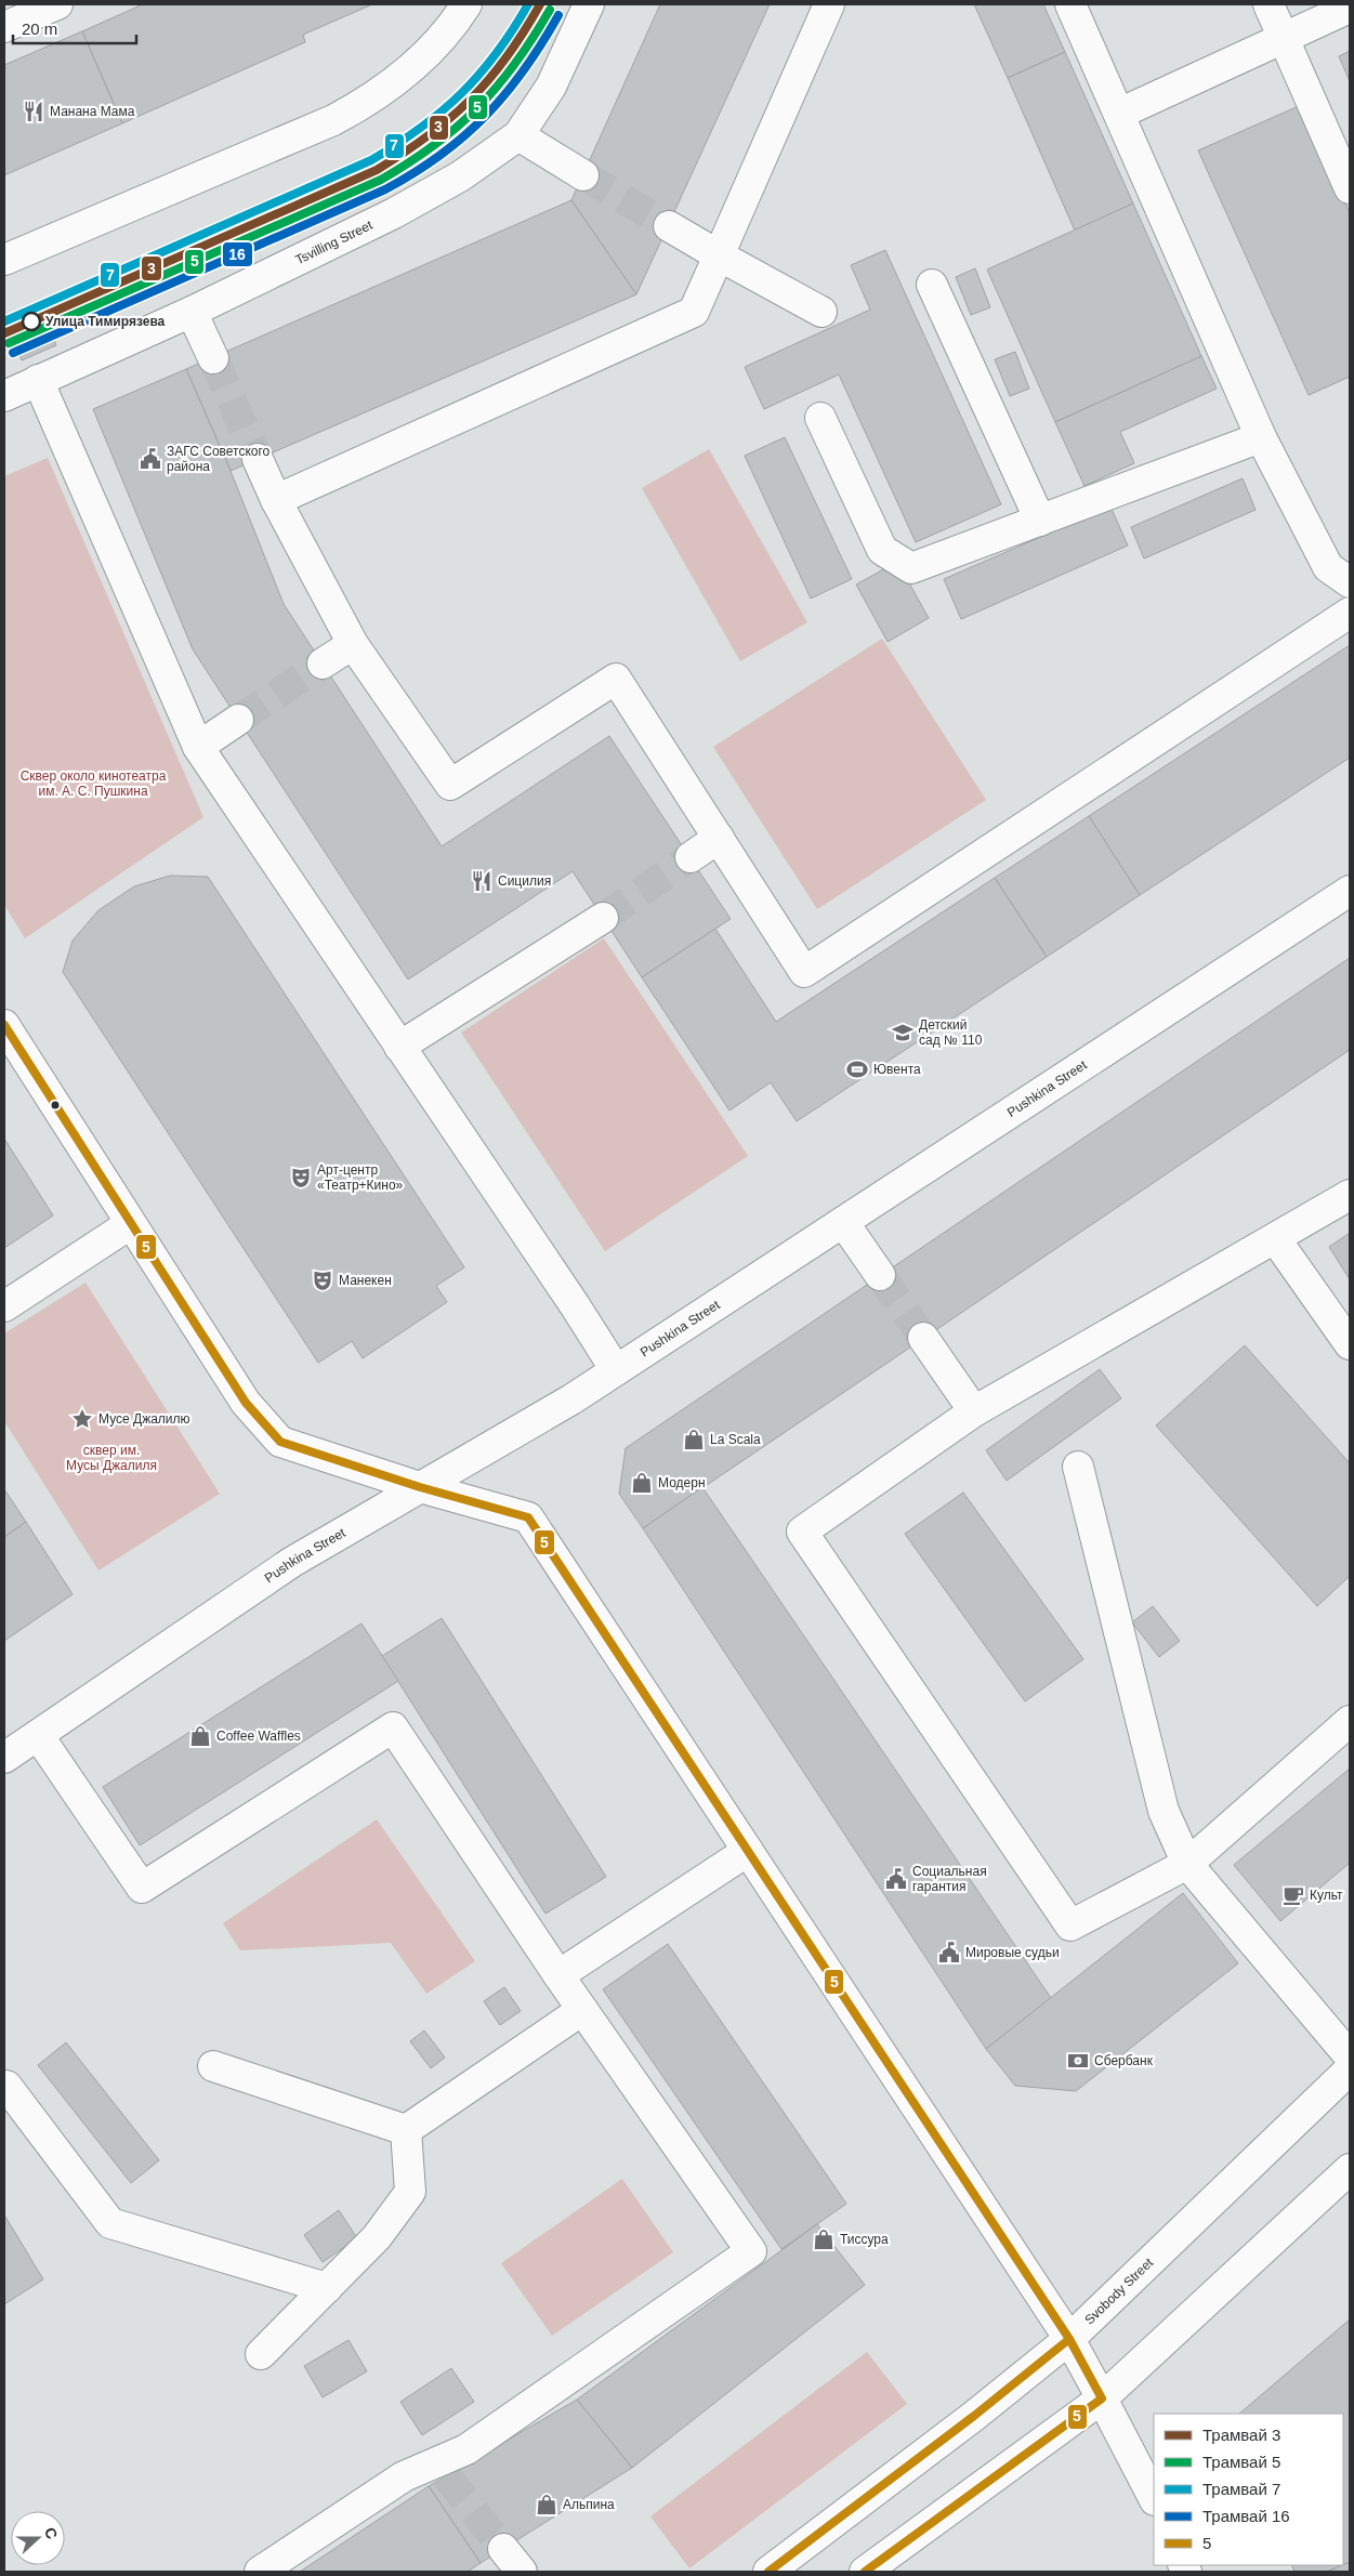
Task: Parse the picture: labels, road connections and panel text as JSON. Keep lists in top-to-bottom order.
{
  "streets": {
    "street": ["Tsvilling Street", "Pushkina Street", "Svobody Street"]
  },
  "parks": ["Сквер около кинотеатра им. А. С. Пушкина", "сквер им. Мусы Джалиля"],
  "places": {
    "restaurant": ["Манана Мама", "Сицилия"],
    "other": ["Улица Тимирязева"],
    "public building": ["ЗАГС Советского района", "Социальная гарантия", "Мировые судьи"],
    "school or university": ["Детский сад № 110"],
    "sports": ["Ювента"],
    "theatre": ["Арт-центр «Театр+Кино»", "Манекен"],
    "place": ["Мусе Джалилю"],
    "shop": [
      "La Scala",
      "Модерн",
      "Coffee Waffles",
      "Тиссура",
      "Альпина"
    ],
    "cafe": ["Культ"],
    "bank": ["Сбербанк"]
  },
  "lines": [
    "tram line 3",
    "tram line 7",
    "tram line 5",
    "tram line 16",
    "transit line 5"
  ],
  "legend": [
    "Трамвай 3",
    "Трамвай 5",
    "Трамвай 7",
    "Трамвай 16",
    "5"
  ],
  "scale_bar": "20 m",
  "north": "right"
}
